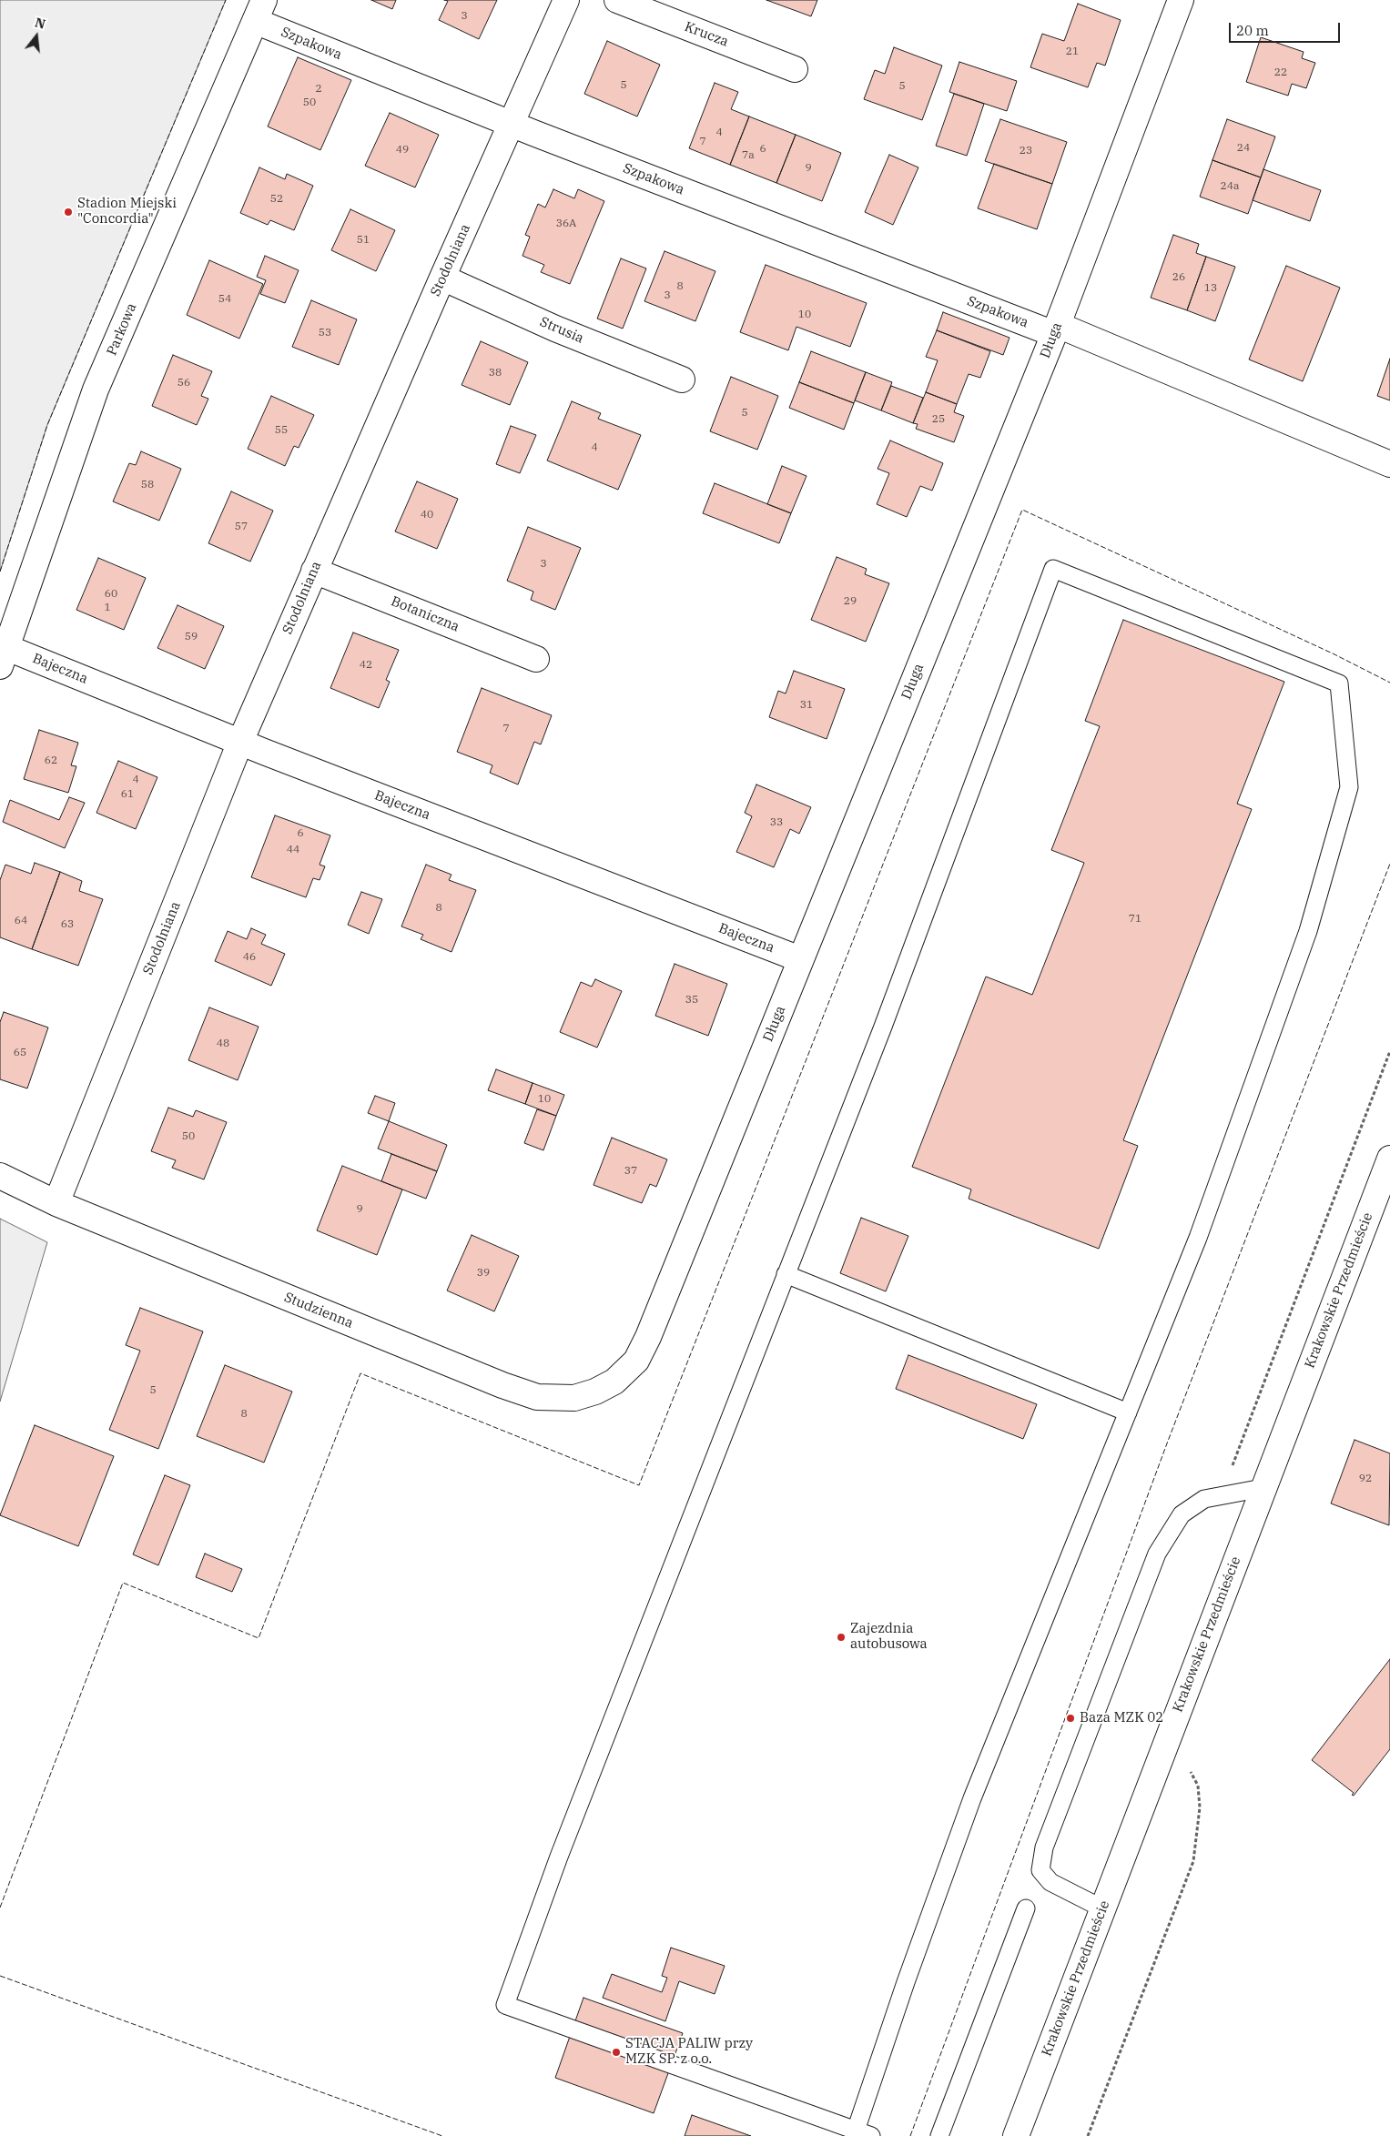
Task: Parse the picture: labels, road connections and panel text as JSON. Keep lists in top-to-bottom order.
{
  "streets": {
    "street": [
      "Krucza",
      "Szpakowa",
      "Stodolniana",
      "Parkowa",
      "Strusia",
      "Długa",
      "Botaniczna",
      "Bajeczna",
      "Krakowskie Przedmieście",
      "Studzienna"
    ]
  },
  "crossings": [
    ["Szpakowa", "Stodolniana"],
    ["Szpakowa", "Parkowa"],
    ["Szpakowa", "Długa"],
    ["Stodolniana", "Strusia"],
    ["Stodolniana", "Botaniczna"],
    ["Stodolniana", "Bajeczna"],
    ["Stodolniana", "Studzienna"],
    ["Parkowa", "Bajeczna"],
    ["Długa", "Bajeczna"],
    ["Długa", "Studzienna"]
  ],
  "places": [
    "Stadion Miejski \"Concordia\"",
    "Zajezdnia autobusowa",
    "Baza MZK 02",
    "STACJA PALIW przy MZK SP. z o.o."
  ],
  "house_numbers": [
    "3",
    "21",
    "22",
    "5",
    "5",
    "2",
    "50",
    "4",
    "7",
    "24",
    "6",
    "49",
    "23",
    "7a",
    "9",
    "24a",
    "52",
    "36A",
    "51",
    "26",
    "8",
    "13",
    "3",
    "54",
    "10",
    "53",
    "38",
    "56",
    "5",
    "25",
    "55",
    "4",
    "58",
    "40",
    "57",
    "3",
    "60",
    "29",
    "1",
    "59",
    "42",
    "31",
    "7",
    "62",
    "4",
    "61",
    "33",
    "6",
    "44",
    "8",
    "71",
    "64",
    "63",
    "46",
    "35",
    "48",
    "65",
    "10",
    "50",
    "37",
    "9",
    "39",
    "5",
    "8",
    "92"
  ],
  "scale_bar": "20 m",
  "north": "top"
}
